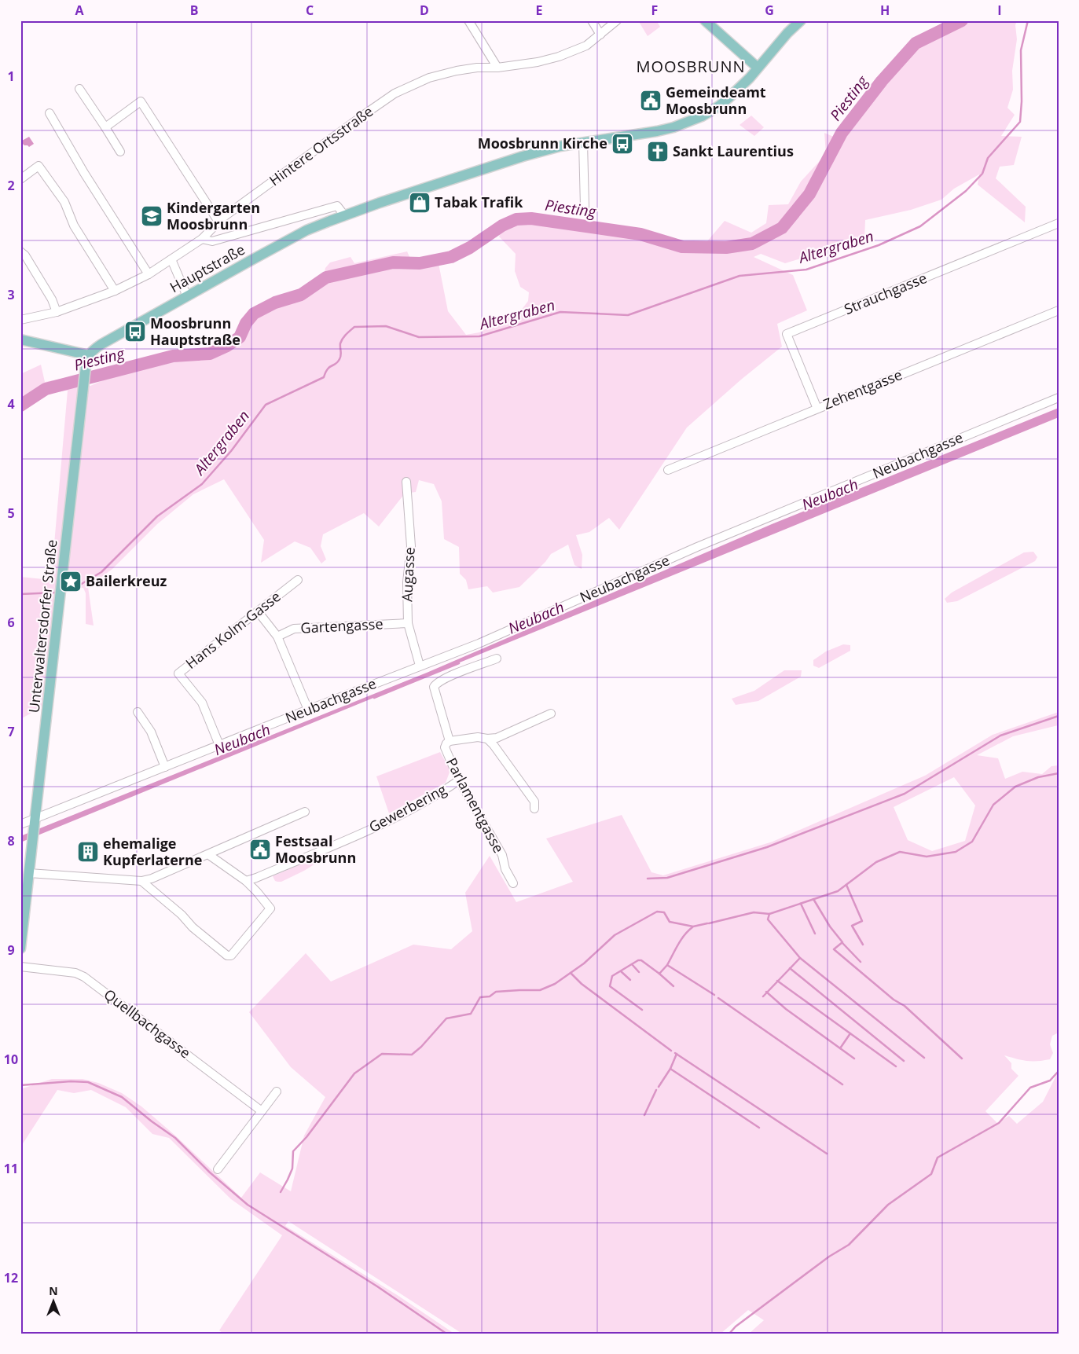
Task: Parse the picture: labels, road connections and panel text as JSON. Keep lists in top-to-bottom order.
{
  "streets": {
    "main road": ["Hauptstraße", "Unterwaltersdorfer Straße"],
    "street": [
      "Hintere Ortsstraße",
      "Strauchgasse",
      "Zehentgasse",
      "Neubachgasse",
      "Augasse",
      "Gartengasse",
      "Hans Kolm-Gasse",
      "Parlamentgasse",
      "Gewerbering",
      "Quellbachgasse"
    ]
  },
  "crossings": [
    ["Hintere Ortsstraße", "Hauptstraße"],
    ["Hauptstraße", "Unterwaltersdorfer Straße"],
    ["Strauchgasse", "Zehentgasse"],
    ["Neubachgasse", "Augasse"],
    ["Neubachgasse", "Unterwaltersdorfer Straße"],
    ["Neubachgasse", "Hans Kolm-Gasse"],
    ["Augasse", "Gartengasse"],
    ["Parlamentgasse", "Gewerbering"]
  ],
  "districts": ["MOOSBRUNN"],
  "water": ["Piesting", "Altergraben", "Neubach"],
  "places": {
    "public building": ["Gemeindeamt Moosbrunn", "Festsaal Moosbrunn"],
    "bus stop": ["Moosbrunn Kirche", "Moosbrunn Hauptstraße"],
    "church": ["Sankt Laurentius"],
    "shop": ["Tabak Trafik"],
    "school or university": ["Kindergarten Moosbrunn"],
    "place": ["Bailerkreuz"],
    "building": ["ehemalige Kupferlaterne"]
  },
  "north": "top",
  "grid": {
    "columns": [
      "A",
      "B",
      "C",
      "D",
      "E",
      "F",
      "G",
      "H",
      "I"
    ],
    "rows": [
      "1",
      "2",
      "3",
      "4",
      "5",
      "6",
      "7",
      "8",
      "9",
      "10",
      "11",
      "12"
    ]
  }
}
